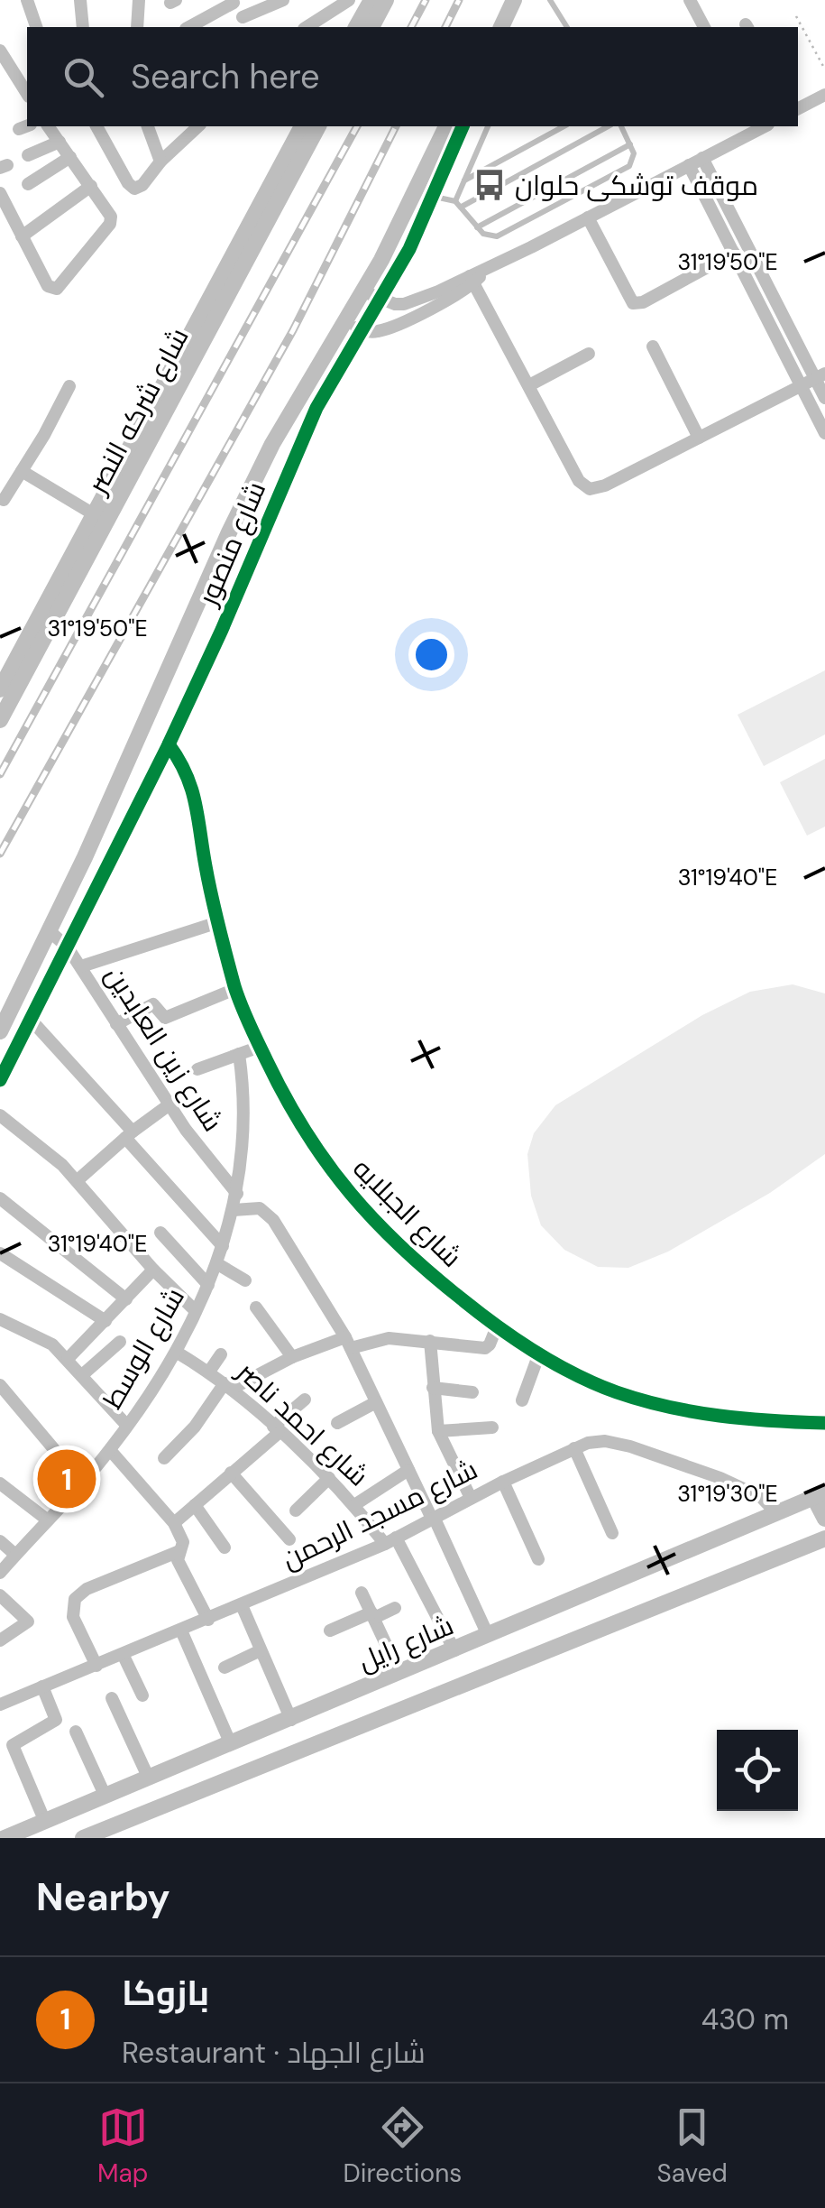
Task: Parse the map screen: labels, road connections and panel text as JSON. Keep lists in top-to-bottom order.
{
  "streets": {
    "street": [
      "شارع شركه النصر",
      "شارع منصور",
      "شارع زين العابدين",
      "شارع الجبلايه",
      "شارع الوسط",
      "شارع احمد ناصر",
      "شارع مسجد الرحمن",
      "شارع رايل"
    ]
  },
  "crossings": [
    ["شارع منصور", "شارع زين العابدين"],
    ["شارع منصور", "شارع الجبلايه"],
    ["شارع زين العابدين", "شارع الوسط"],
    ["شارع الوسط", "شارع احمد ناصر"],
    ["شارع احمد ناصر", "شارع مسجد الرحمن"],
    ["شارع احمد ناصر", "شارع رايل"],
    ["شارع مسجد الرحمن", "شارع رايل"]
  ],
  "places": {
    "bus stop": ["موقف توشكى حلوان"]
  },
  "page": {
    "search": "Search here",
    "pins": "1",
    "heading": "Nearby",
    "list": [
      {
        "mark": "1",
        "name": "بازوكا",
        "note": "Restaurant · شارع الجهاد",
        "value": "430 m"
      }
    ],
    "nav": ["Map", "Directions", "Saved"]
  },
  "coordinates": ["31°19'50\"E", "31°19'40\"E", "31°19'30\"E"]
}
